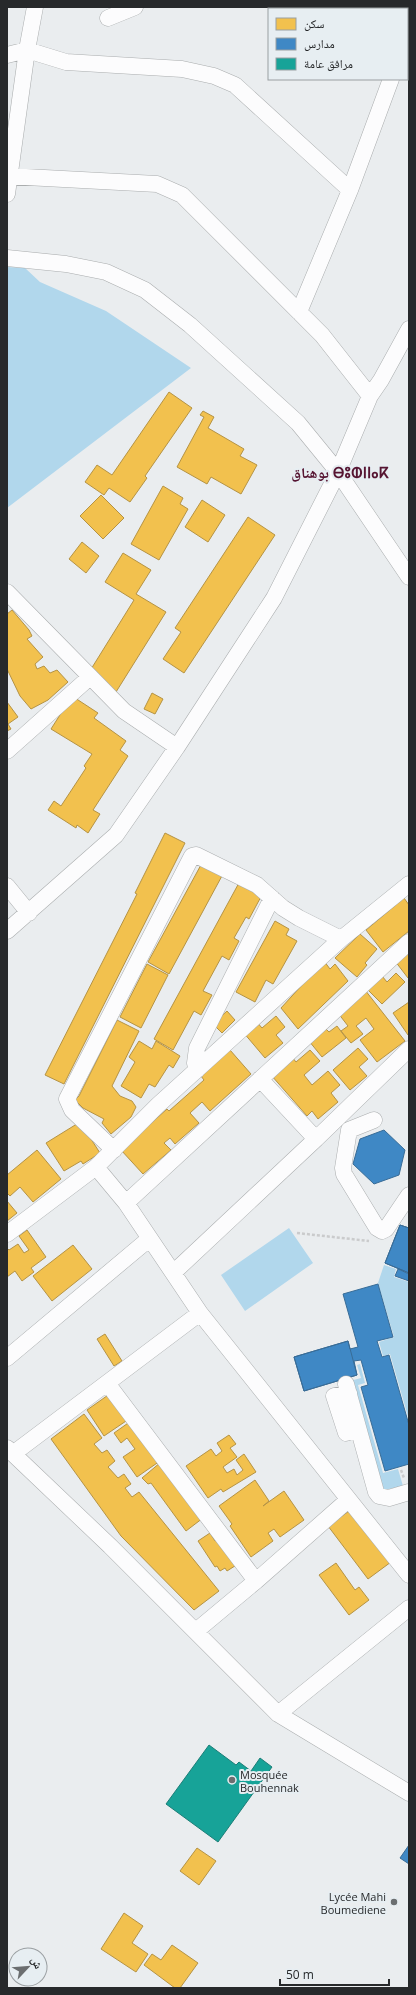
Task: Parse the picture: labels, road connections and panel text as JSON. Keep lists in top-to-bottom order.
{
  "districts": ["بوهناق ⴱⵓⵀⵏⵏⴰⴽ"],
  "places": ["Mosquée Bouhennak", "Lycée Mahi Boumediene"],
  "legend": ["سكن", "مدارس", "مرافق عامة"],
  "scale_bar": "50 m",
  "north": "top right"
}
